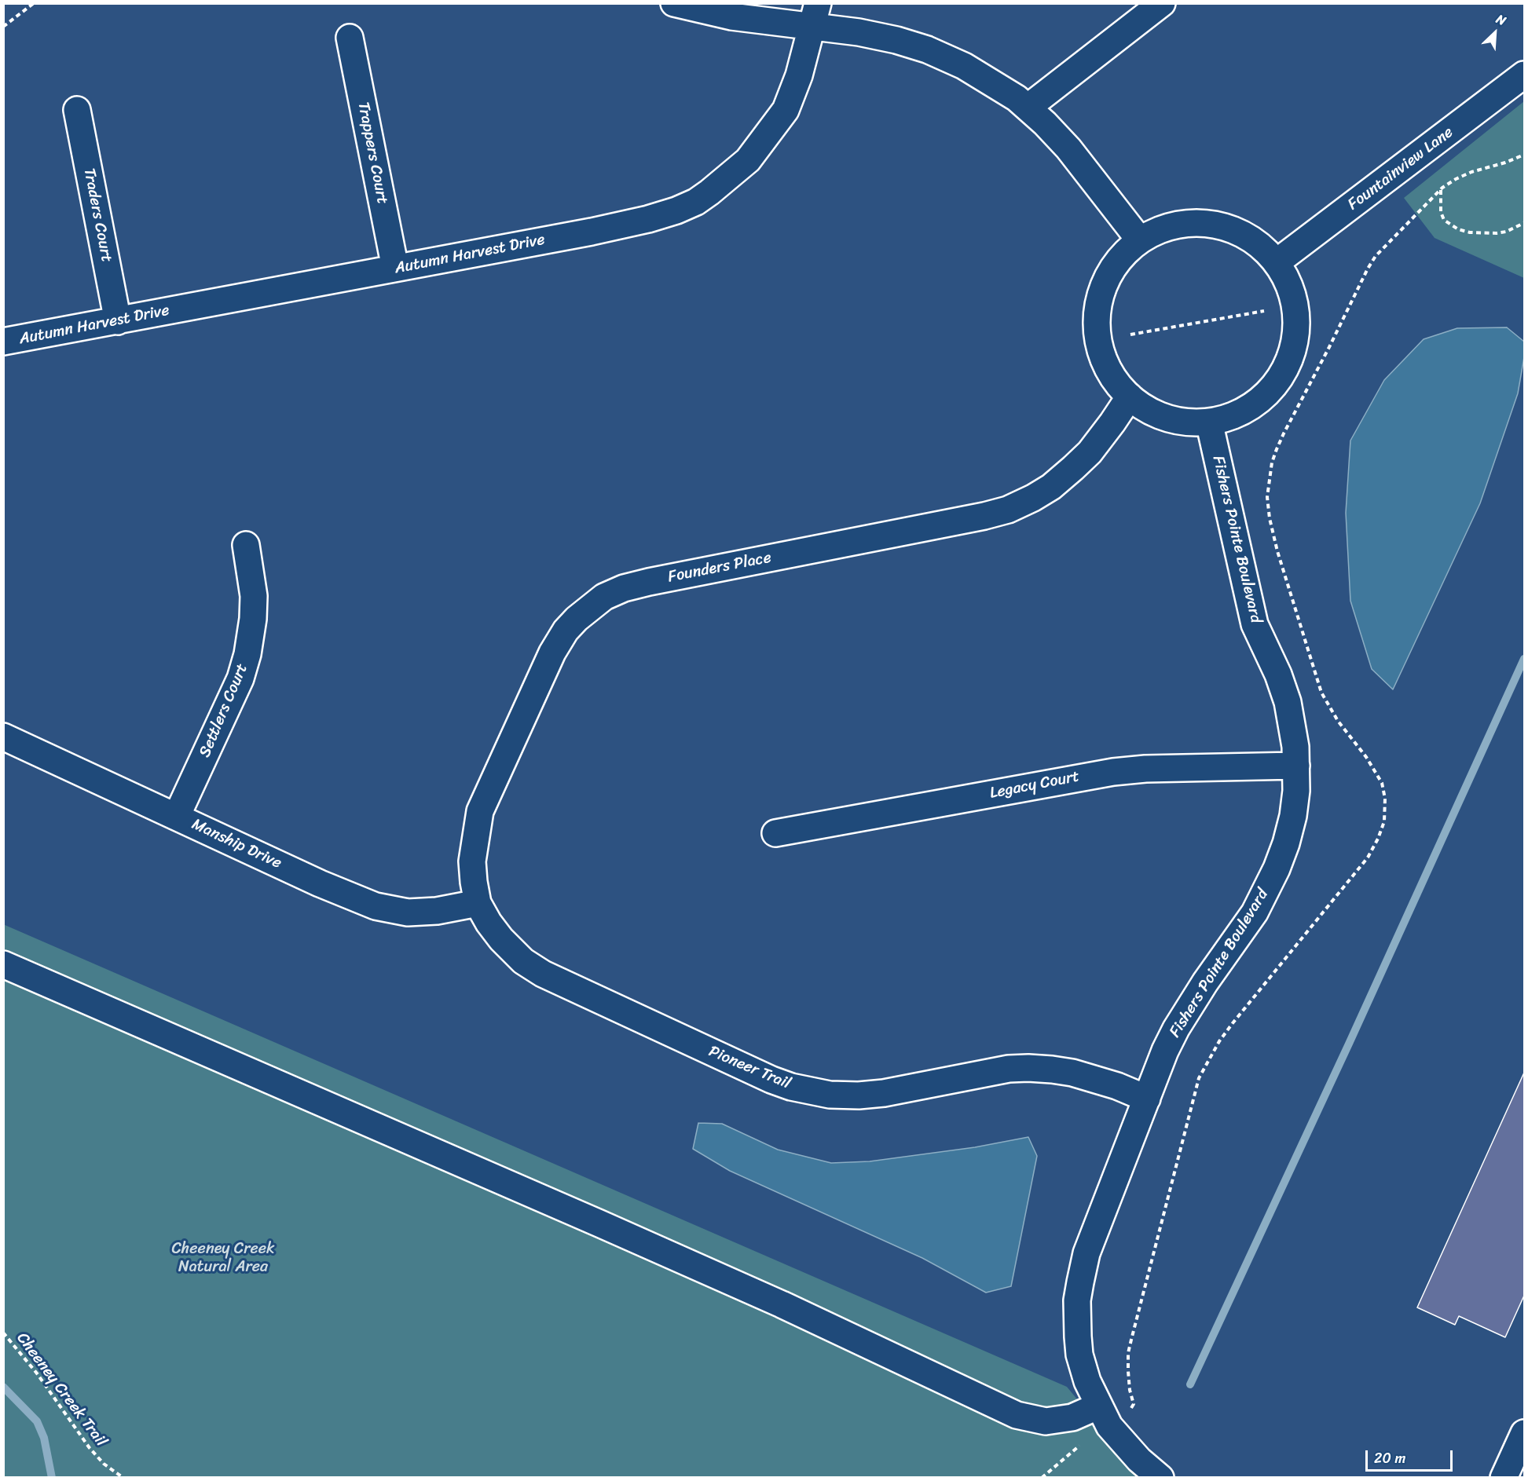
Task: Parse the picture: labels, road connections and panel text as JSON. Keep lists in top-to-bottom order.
{
  "streets": {
    "street": [
      "Trappers Court",
      "Fountainview Lane",
      "Traders Court",
      "Autumn Harvest Drive",
      "Fishers Pointe Boulevard",
      "Founders Place",
      "Settlers Court",
      "Legacy Court",
      "Manship Drive",
      "Pioneer Trail"
    ],
    "path": ["Cheeney Creek Trail"]
  },
  "crossings": [
    ["Trappers Court", "Autumn Harvest Drive"],
    ["Traders Court", "Autumn Harvest Drive"],
    ["Fishers Pointe Boulevard", "Legacy Court"],
    ["Fishers Pointe Boulevard", "Pioneer Trail"],
    ["Founders Place", "Manship Drive"],
    ["Founders Place", "Pioneer Trail"],
    ["Settlers Court", "Manship Drive"],
    ["Manship Drive", "Pioneer Trail"]
  ],
  "parks": ["Cheeney Creek Natural Area"],
  "scale_bar": "20 m",
  "north": "top right"
}
